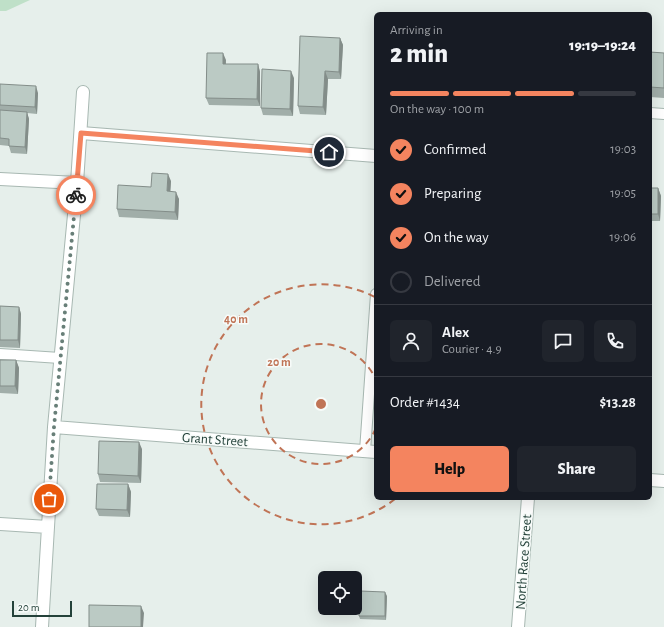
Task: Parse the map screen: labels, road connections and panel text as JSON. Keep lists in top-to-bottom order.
{
  "streets": {
    "street": ["Grant Street", "North Race Street"]
  },
  "scale_bar": "20 m",
  "page": {
    "heading": ["2 min", "Arriving in", "19:19–19:24"],
    "panel": [
      "Alex",
      "Courier · 4.9",
      "Order #1434",
      "$13.28"
    ],
    "bar": "On the way · 100 m",
    "list": [
      ["Confirmed", "19:03"],
      ["Preparing", "19:05"],
      ["On the way", "19:06"],
      "Delivered"
    ],
    "buttons": ["Help", "Share"],
    "scale": "20 m"
  },
  "rings": ["40 m", "20 m"]
}
